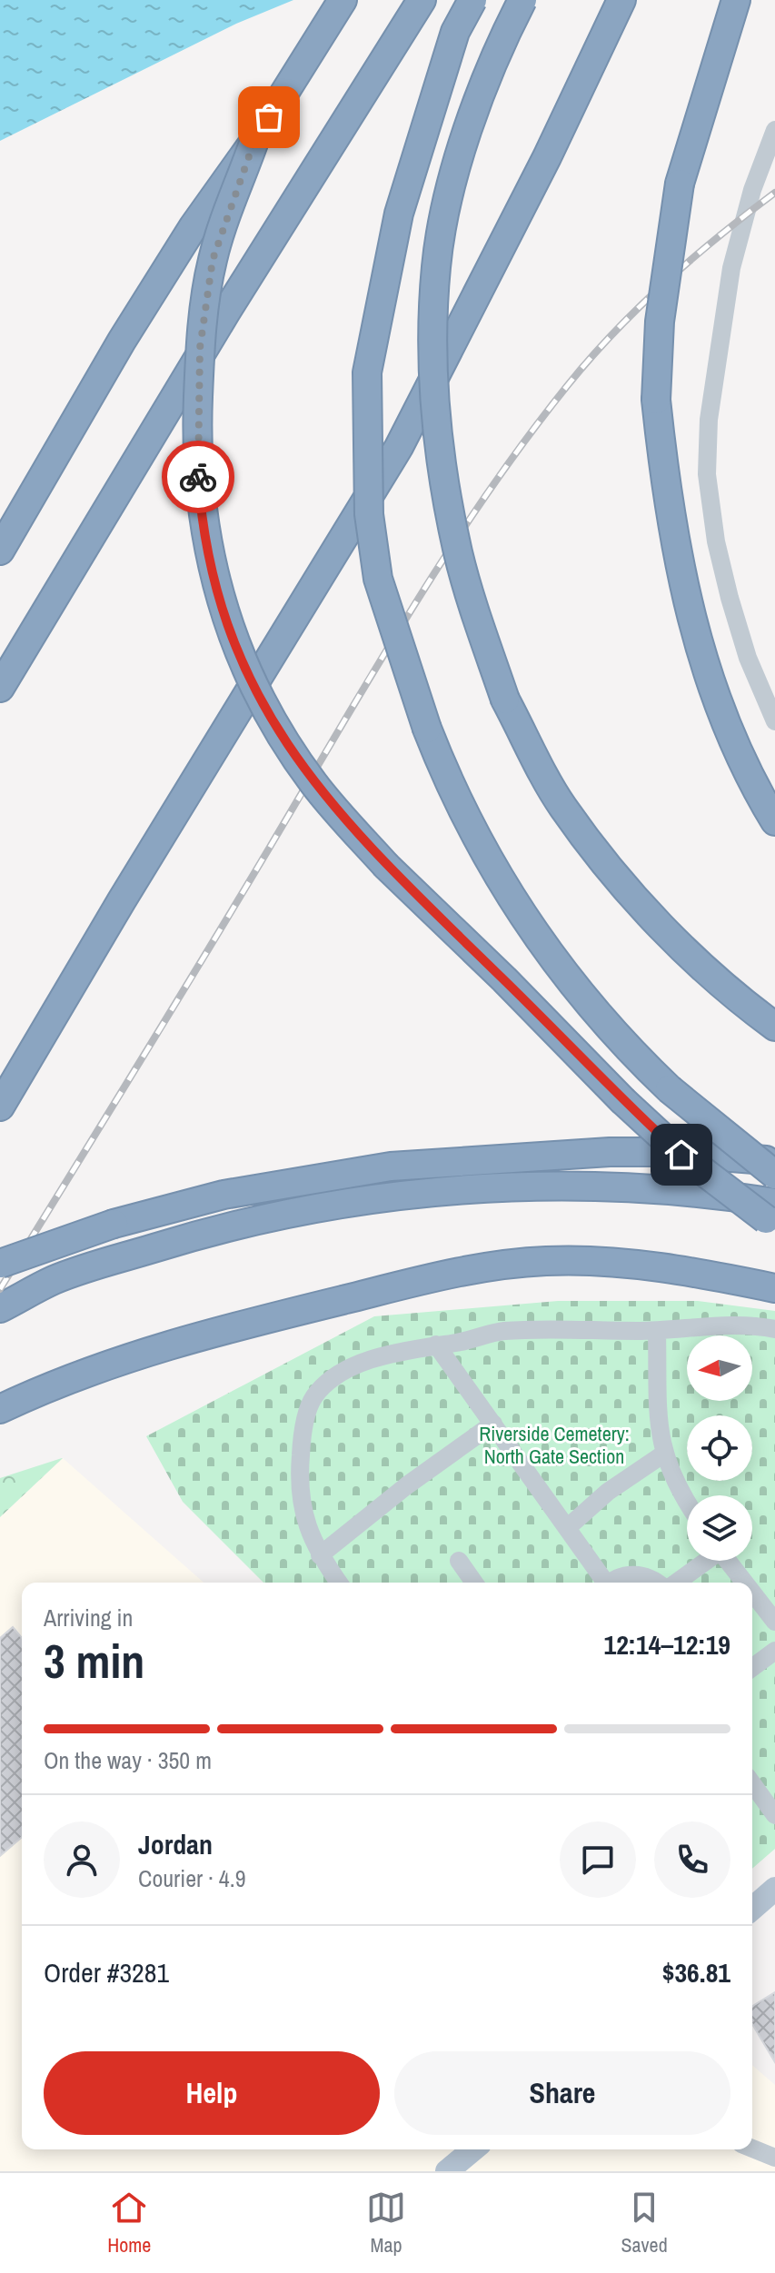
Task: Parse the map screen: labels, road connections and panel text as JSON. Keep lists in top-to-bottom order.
{
  "parks": ["Riverside Cemetery: North Gate Section"],
  "north": "left",
  "page": {
    "heading": ["3 min", "Arriving in", "12:14–12:19"],
    "panel": [
      "Jordan",
      "Courier · 4.9",
      "Order #3281",
      "$36.81"
    ],
    "bar": "On the way · 350 m",
    "buttons": ["Help", "Share"],
    "tabs": ["Home", "Map", "Saved"]
  }
}
